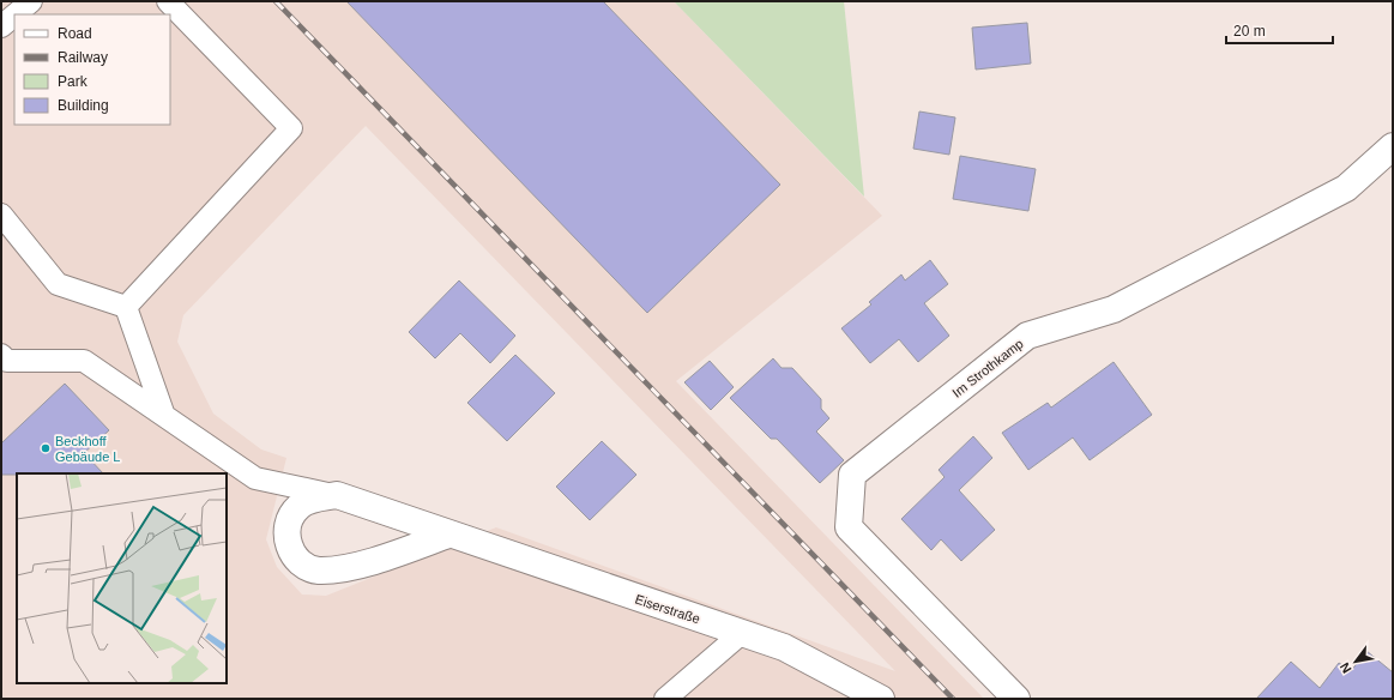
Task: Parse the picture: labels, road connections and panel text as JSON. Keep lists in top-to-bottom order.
{
  "streets": {
    "street": ["Im Strothkamp", "Eiserstraße"]
  },
  "places": ["Beckhoff Gebäude L"],
  "legend": [
    "Road",
    "Railway",
    "Park",
    "Building"
  ],
  "scale_bar": "20 m",
  "north": "bottom left"
}
